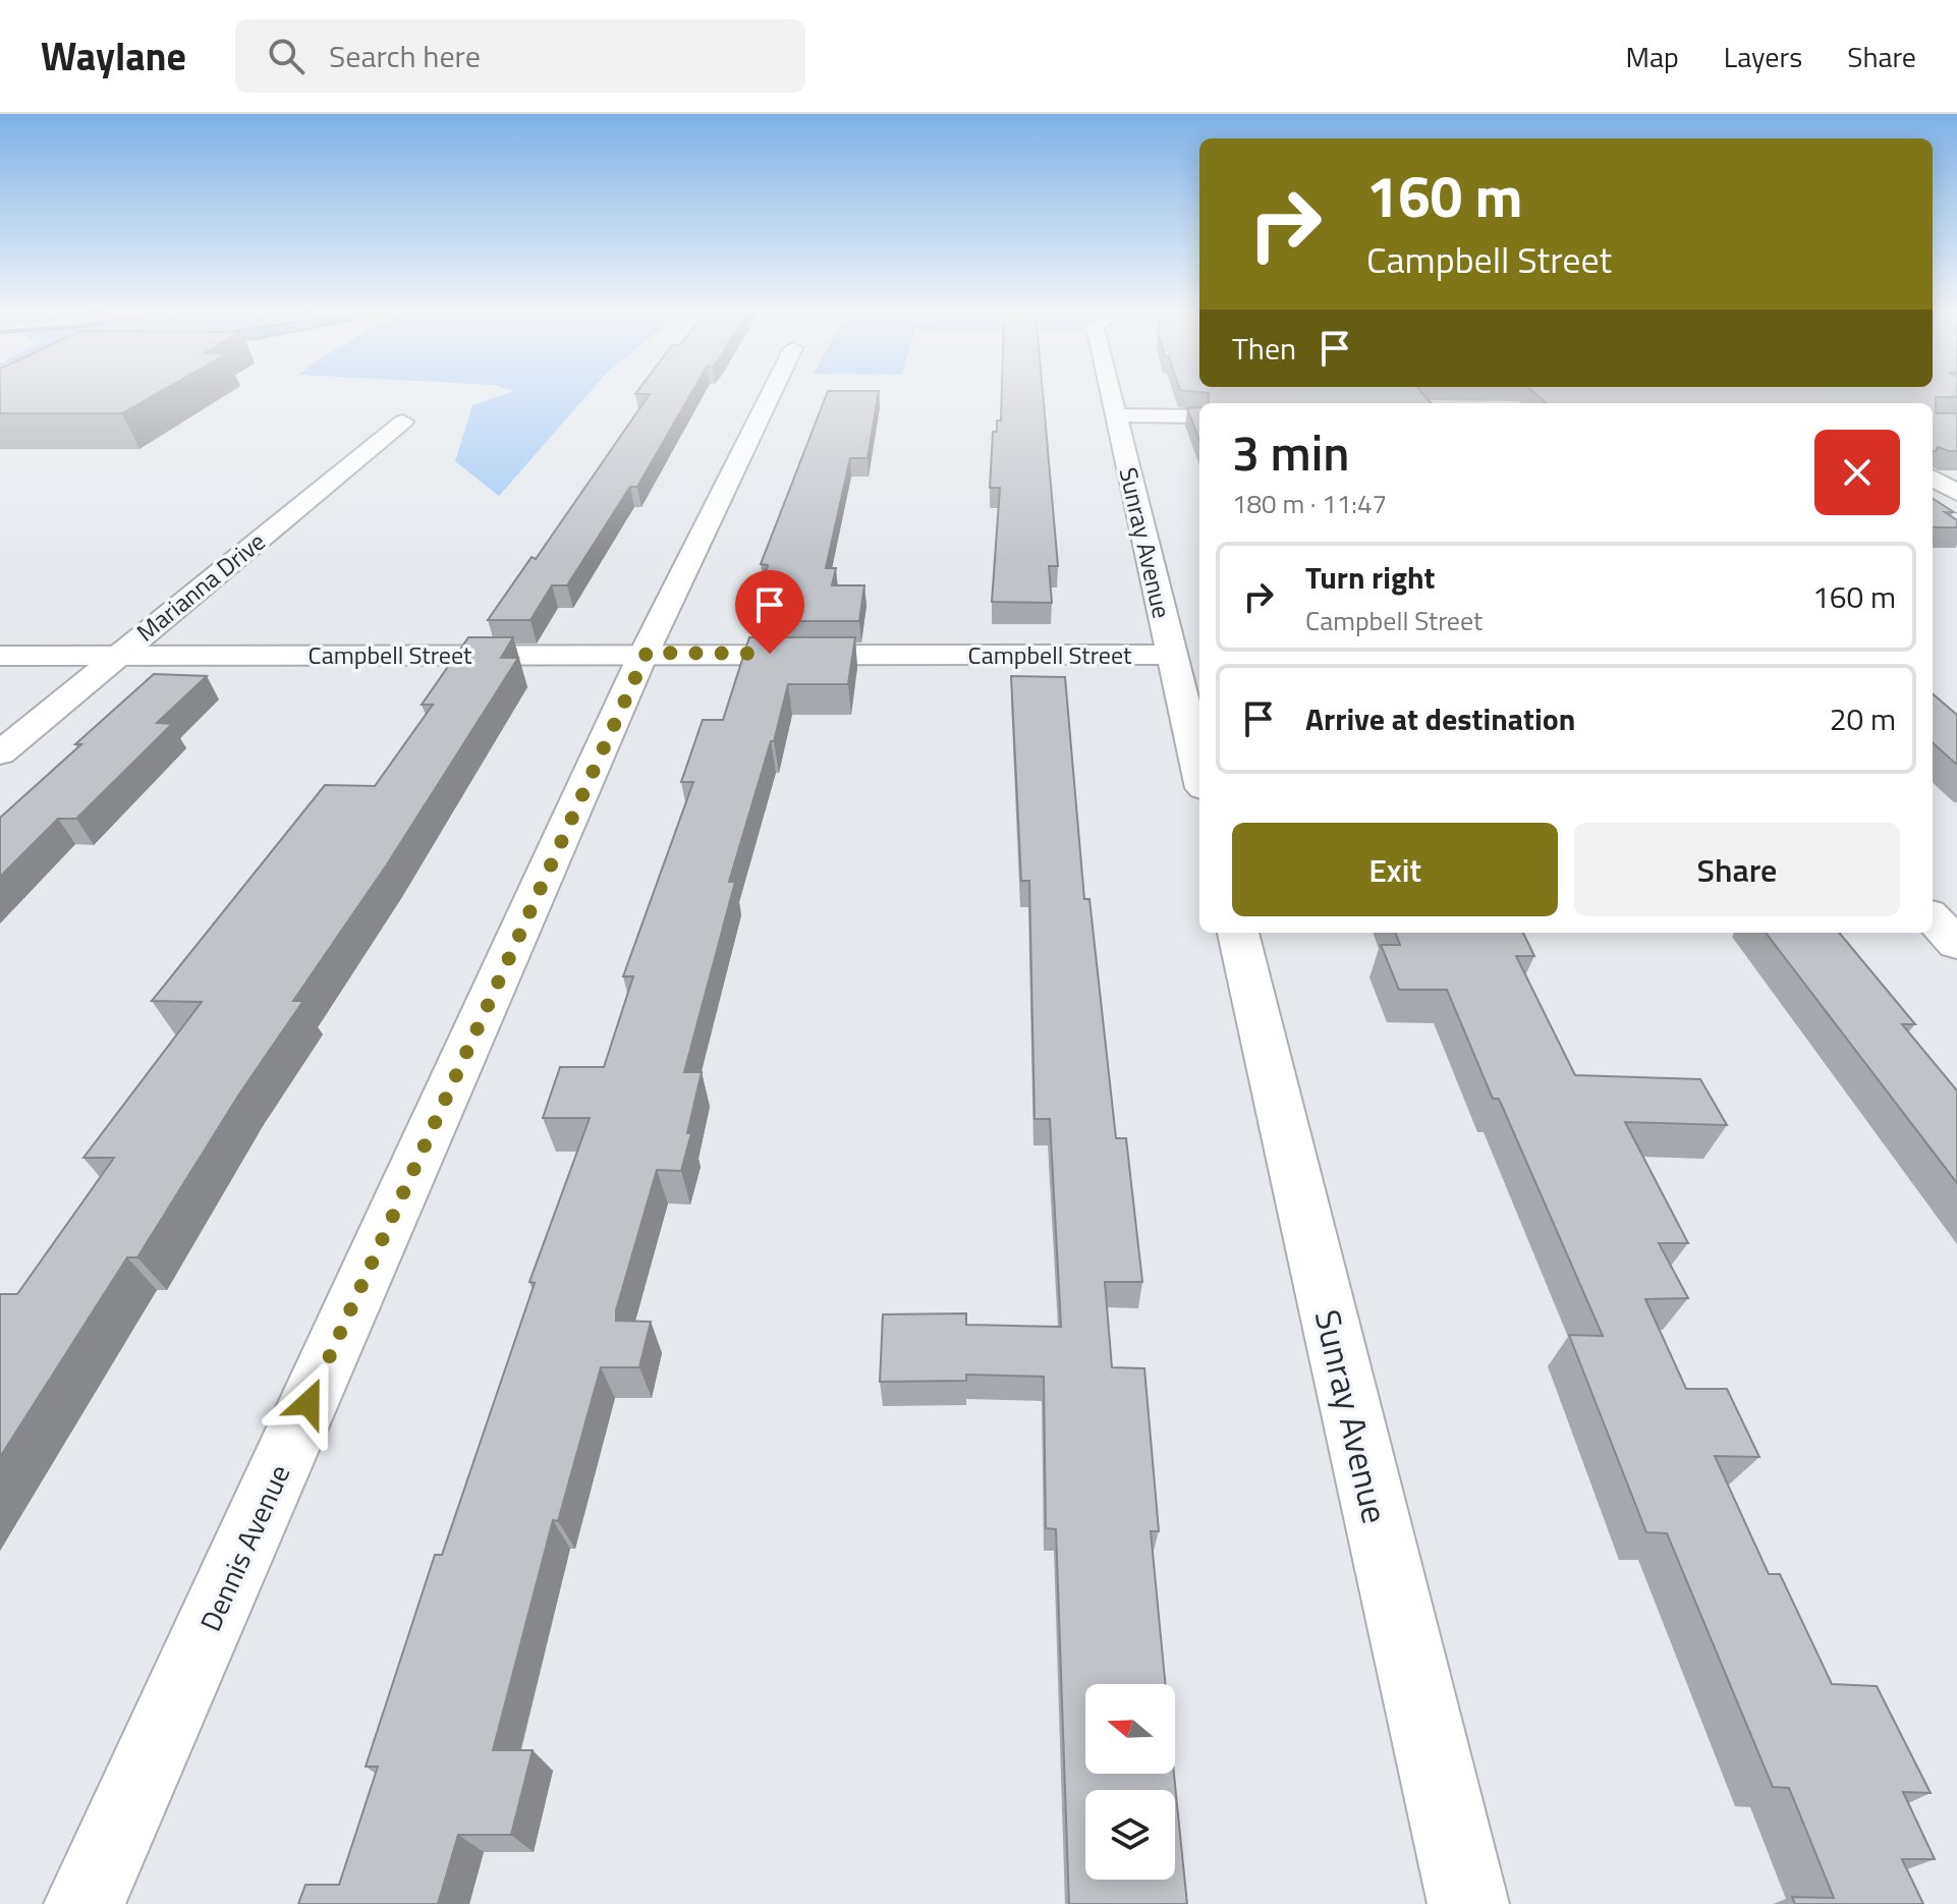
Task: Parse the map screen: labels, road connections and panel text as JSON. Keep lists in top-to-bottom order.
{
  "streets": {
    "street": [
      "Sunray Avenue",
      "Marianna Drive",
      "Campbell Street",
      "Dennis Avenue"
    ]
  },
  "crossings": [
    ["Sunray Avenue", "Campbell Street"],
    ["Marianna Drive", "Campbell Street"],
    ["Campbell Street", "Dennis Avenue"]
  ],
  "north": "left",
  "page": {
    "header": "Waylane",
    "search": "Search here",
    "nav": ["Map", "Layers", "Share"],
    "turn": ["160 m", "Campbell Street"],
    "then": "Then",
    "heading": ["3 min", "180 m · 11:47"],
    "list": [
      {
        "name": "Turn right",
        "note": "Campbell Street",
        "value": "160 m"
      },
      {
        "name": "Arrive at destination",
        "value": "20 m"
      }
    ],
    "buttons": ["Exit", "Share"]
  }
}
